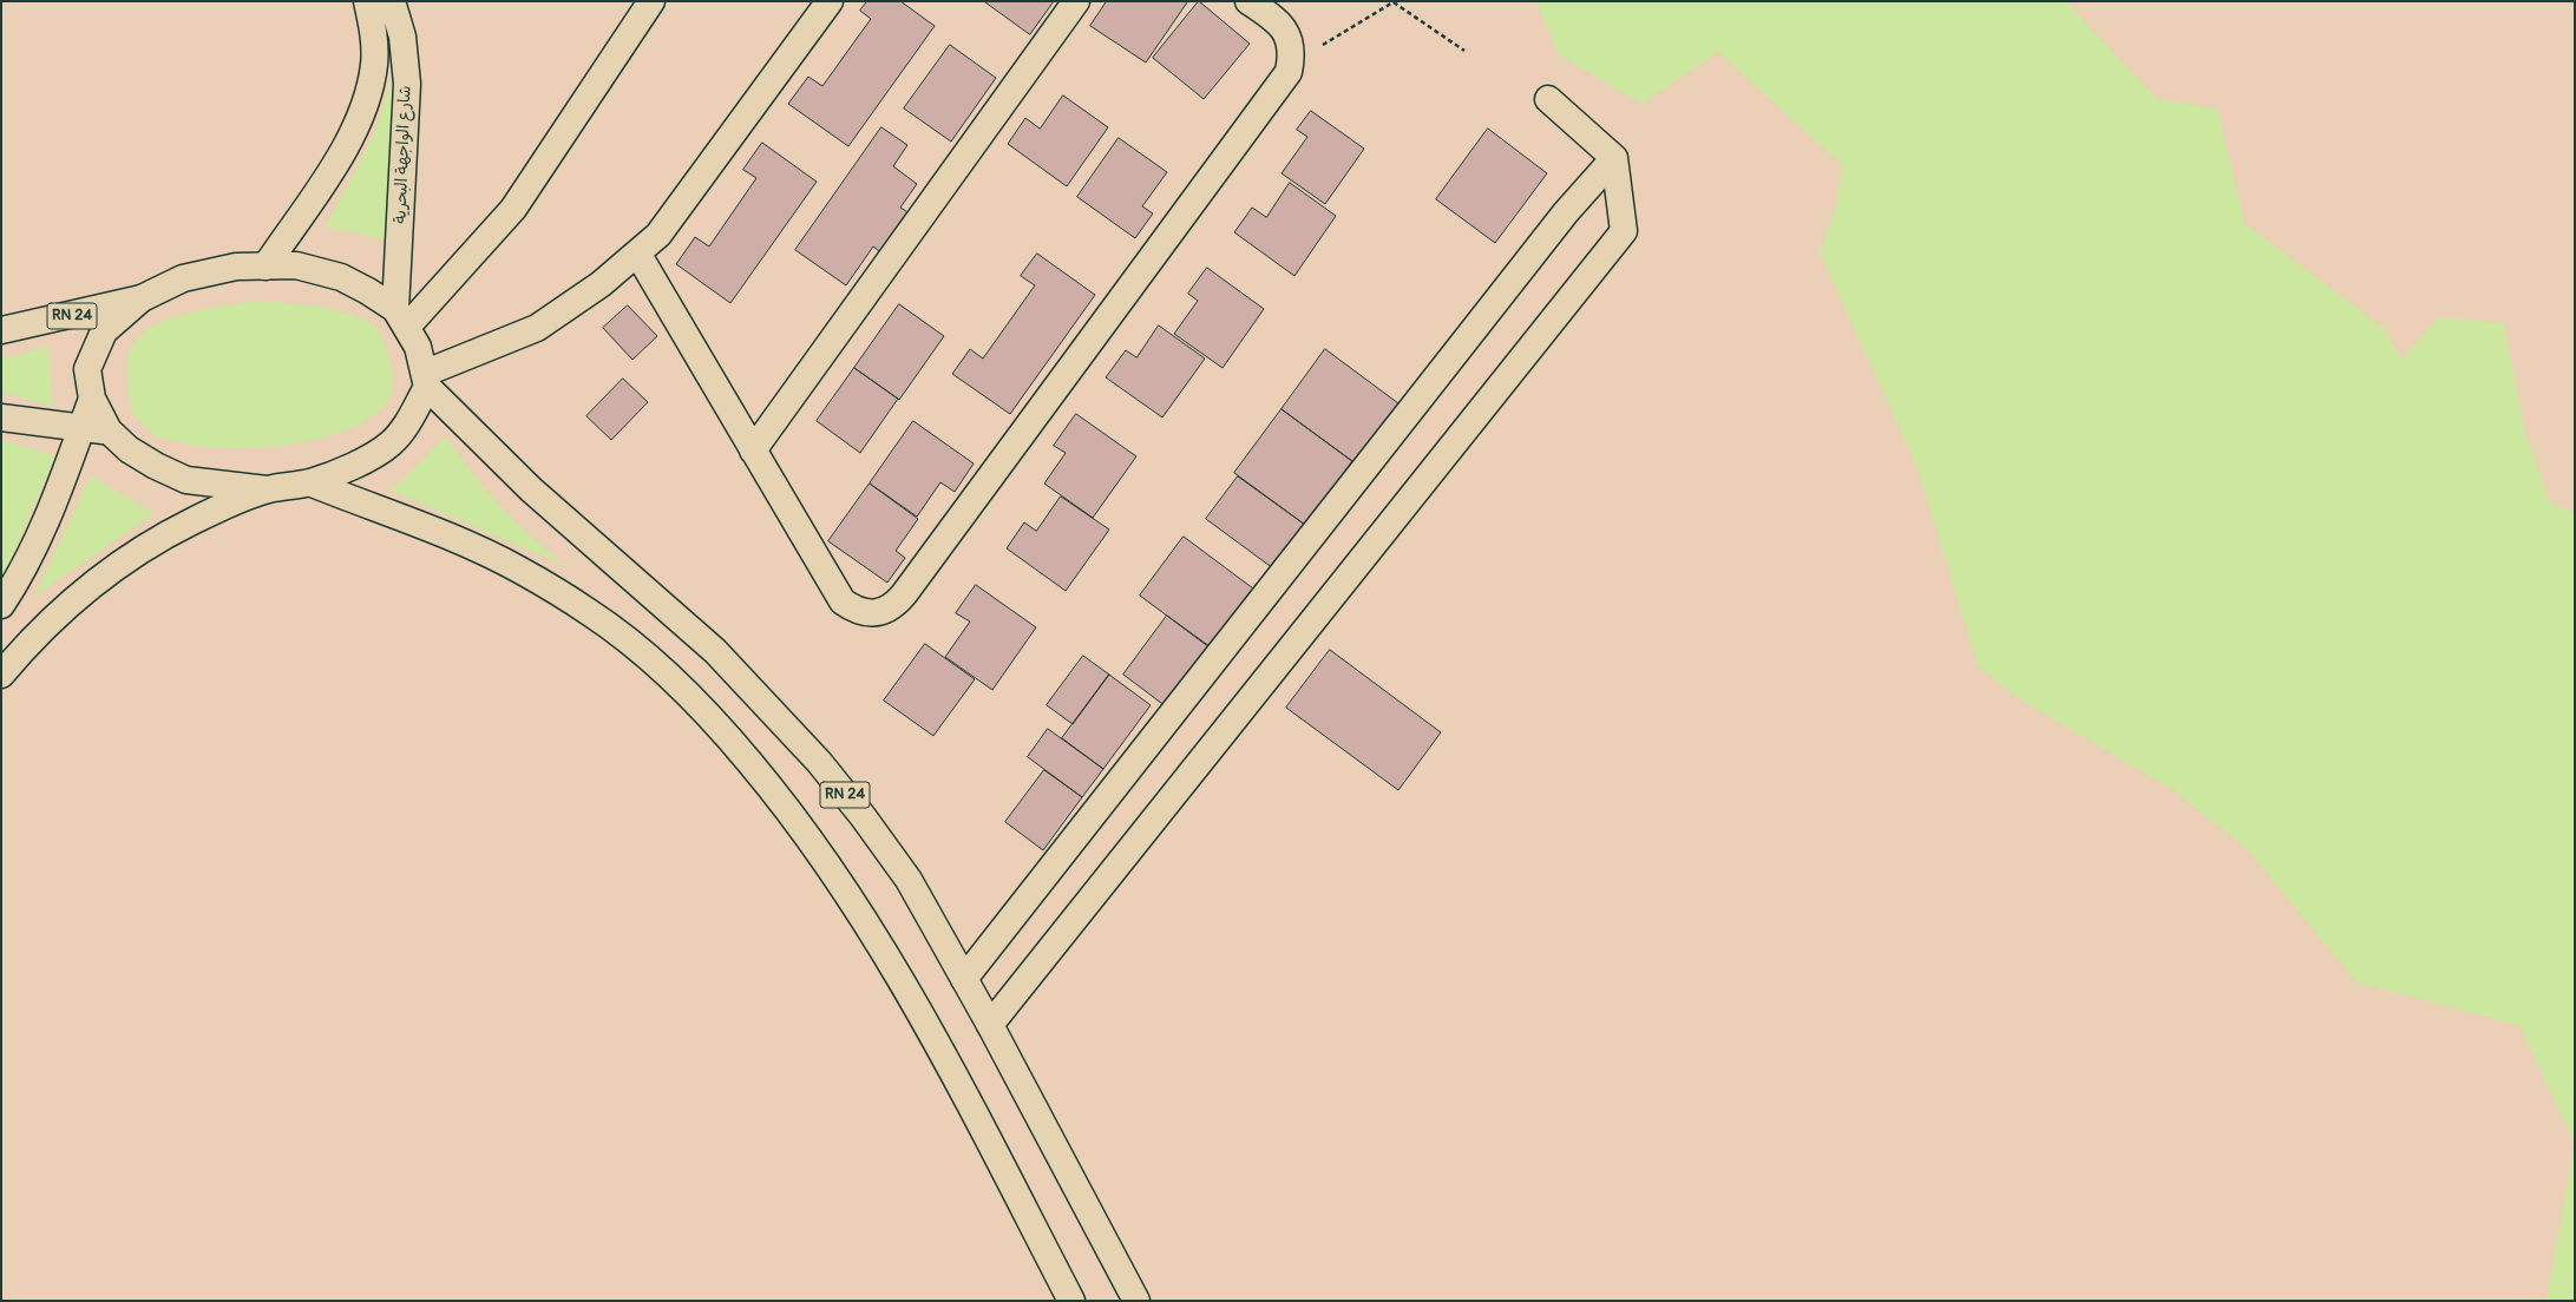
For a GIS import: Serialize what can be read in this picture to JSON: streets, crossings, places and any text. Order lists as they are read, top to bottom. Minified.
{"streets":{"main road":["شارع الواجهة البحرية","RN 24"]}}
